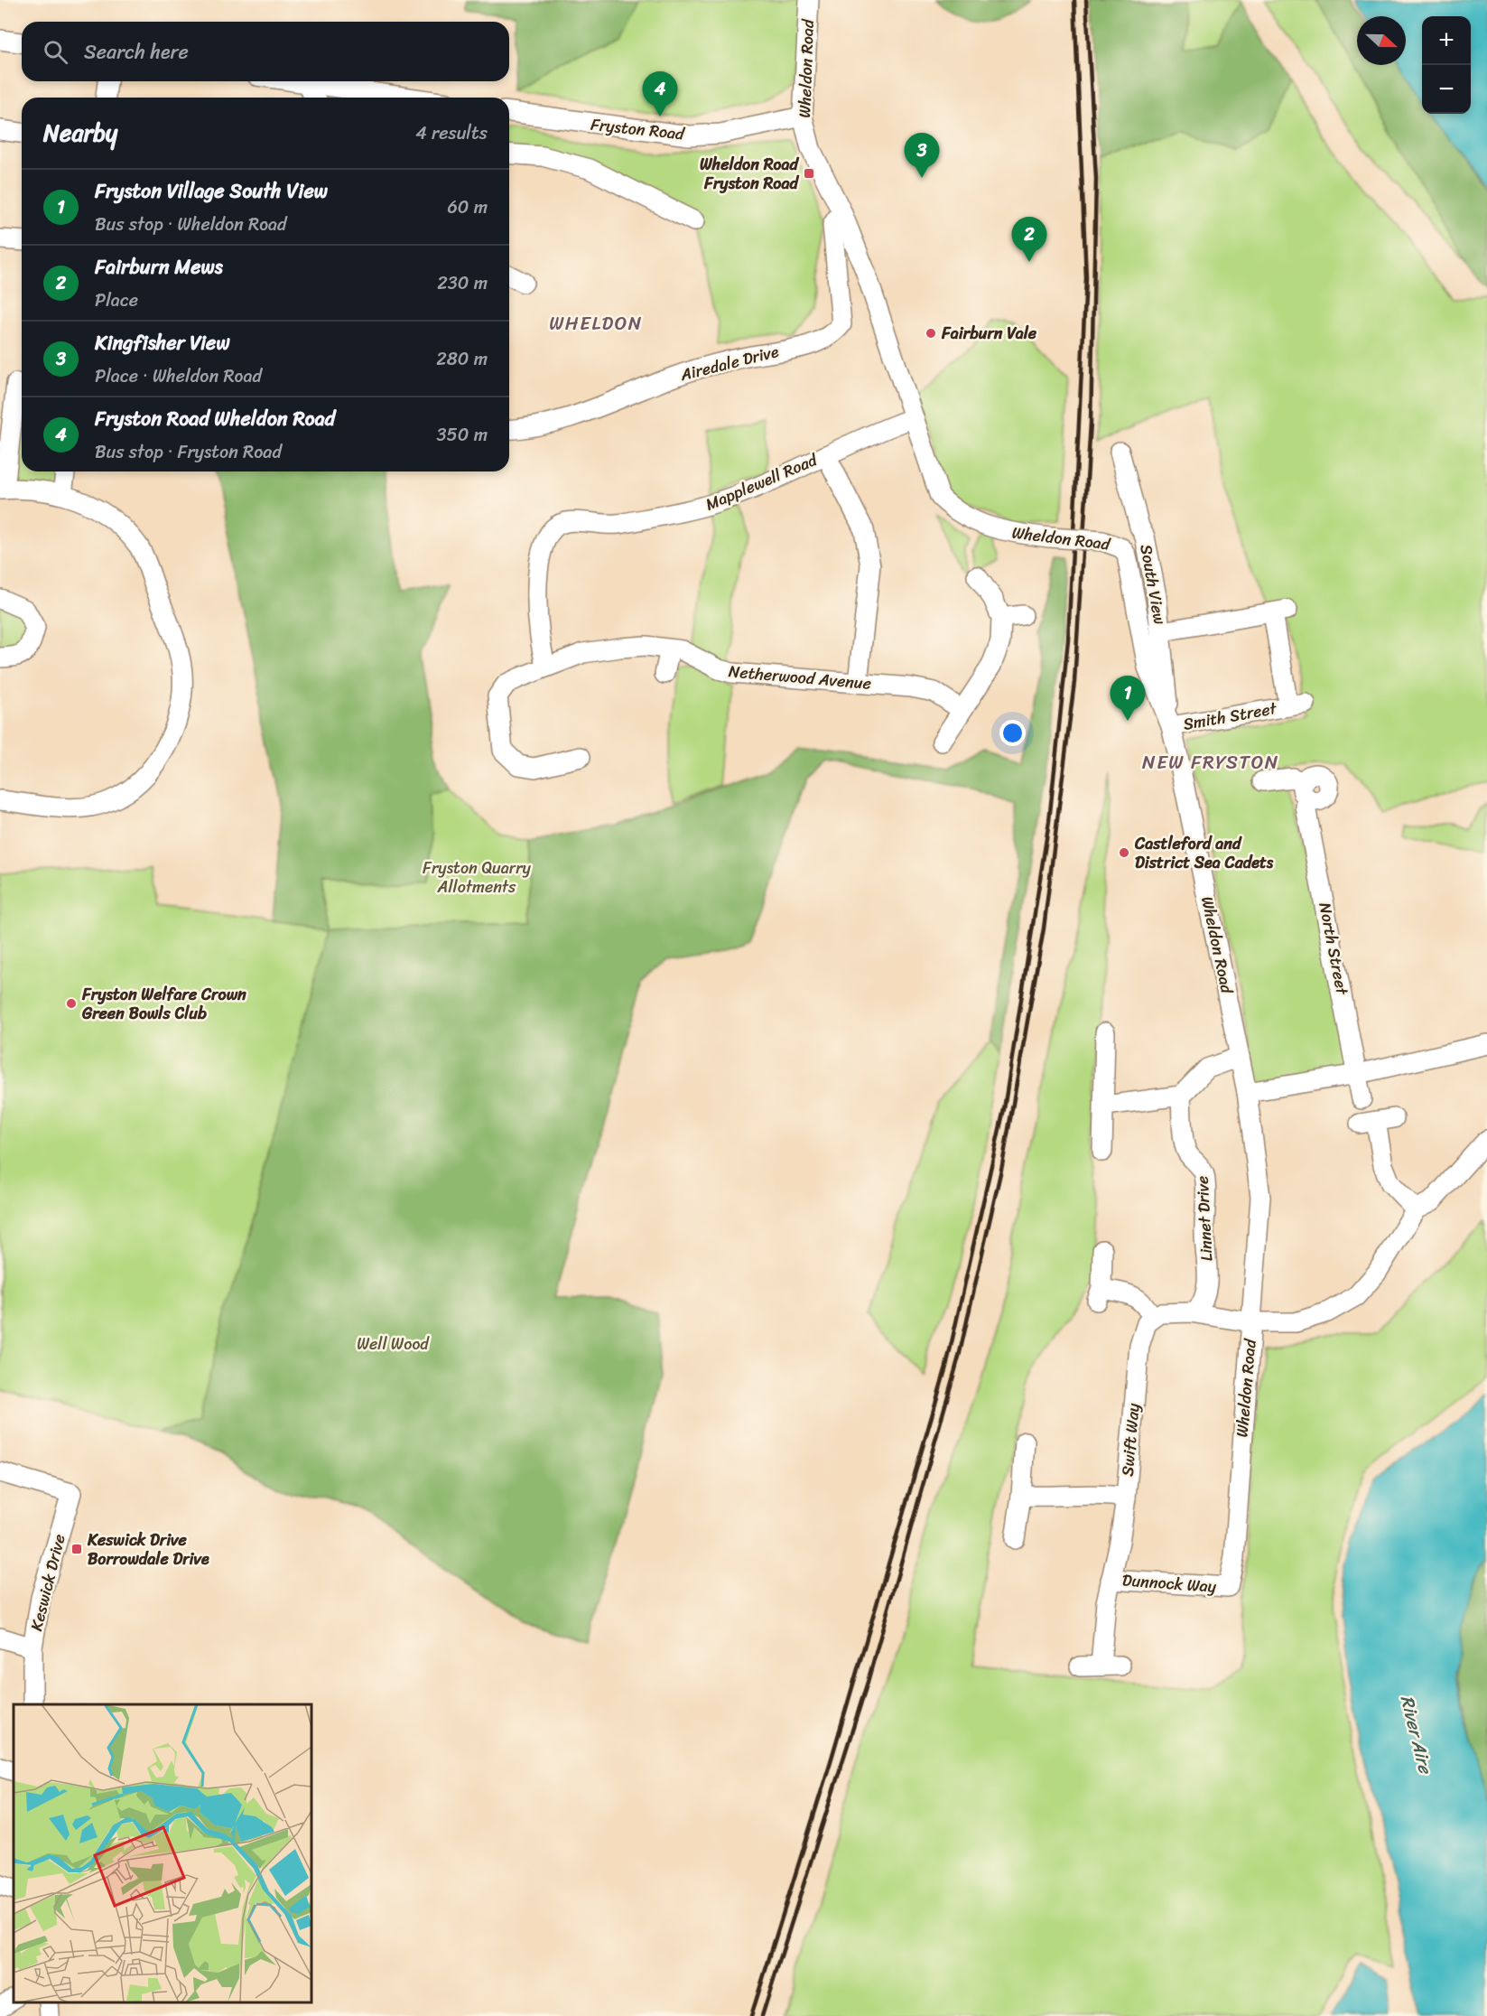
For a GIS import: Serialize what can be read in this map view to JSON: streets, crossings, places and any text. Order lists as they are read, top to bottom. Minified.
{"streets":{"street":["Wheldon Road","Fryston Road","Airedale Drive","Mapplewell Road","South View","Netherwood Avenue","Smith Street","North Street","Linnet Drive","Swift Way","Keswick Drive","Dunnock Way"]},"crossings":[["Wheldon Road","Fryston Road"],["Wheldon Road","Airedale Drive"],["Wheldon Road","Mapplewell Road"],["Wheldon Road","South View"],["Wheldon Road","Smith Street"],["Wheldon Road","Dunnock Way"],["Mapplewell Road","Netherwood Avenue"],["South View","Smith Street"],["Swift Way","Dunnock Way"]],"districts":["WHELDON","NEW FRYSTON"],"water":["River Aire"],"parks":["Fryston Quarry Allotments","Well Wood"],"places":{"transit":["Wheldon Road Fryston Road","Keswick Drive Borrowdale Drive"],"other":["Fairburn Vale","Castleford and District Sea Cadets","Fryston Welfare Crown Green Bowls Club"]},"north":"right","page":{"map_buttons":["+","−"],"search":"Search here","pins":["4","3","2","1"],"heading":["Nearby","4 results"],"list":[{"mark":"1","name":"Fryston Village South View","note":"Bus stop · Wheldon Road","value":"60 m"},{"mark":"2","name":"Fairburn Mews","note":"Place","value":"230 m"},{"mark":"3","name":"Kingfisher View","note":"Place · Wheldon Road","value":"280 m"},{"mark":"4","name":"Fryston Road Wheldon Road","note":"Bus stop · Fryston Road","value":"350 m"}]}}
